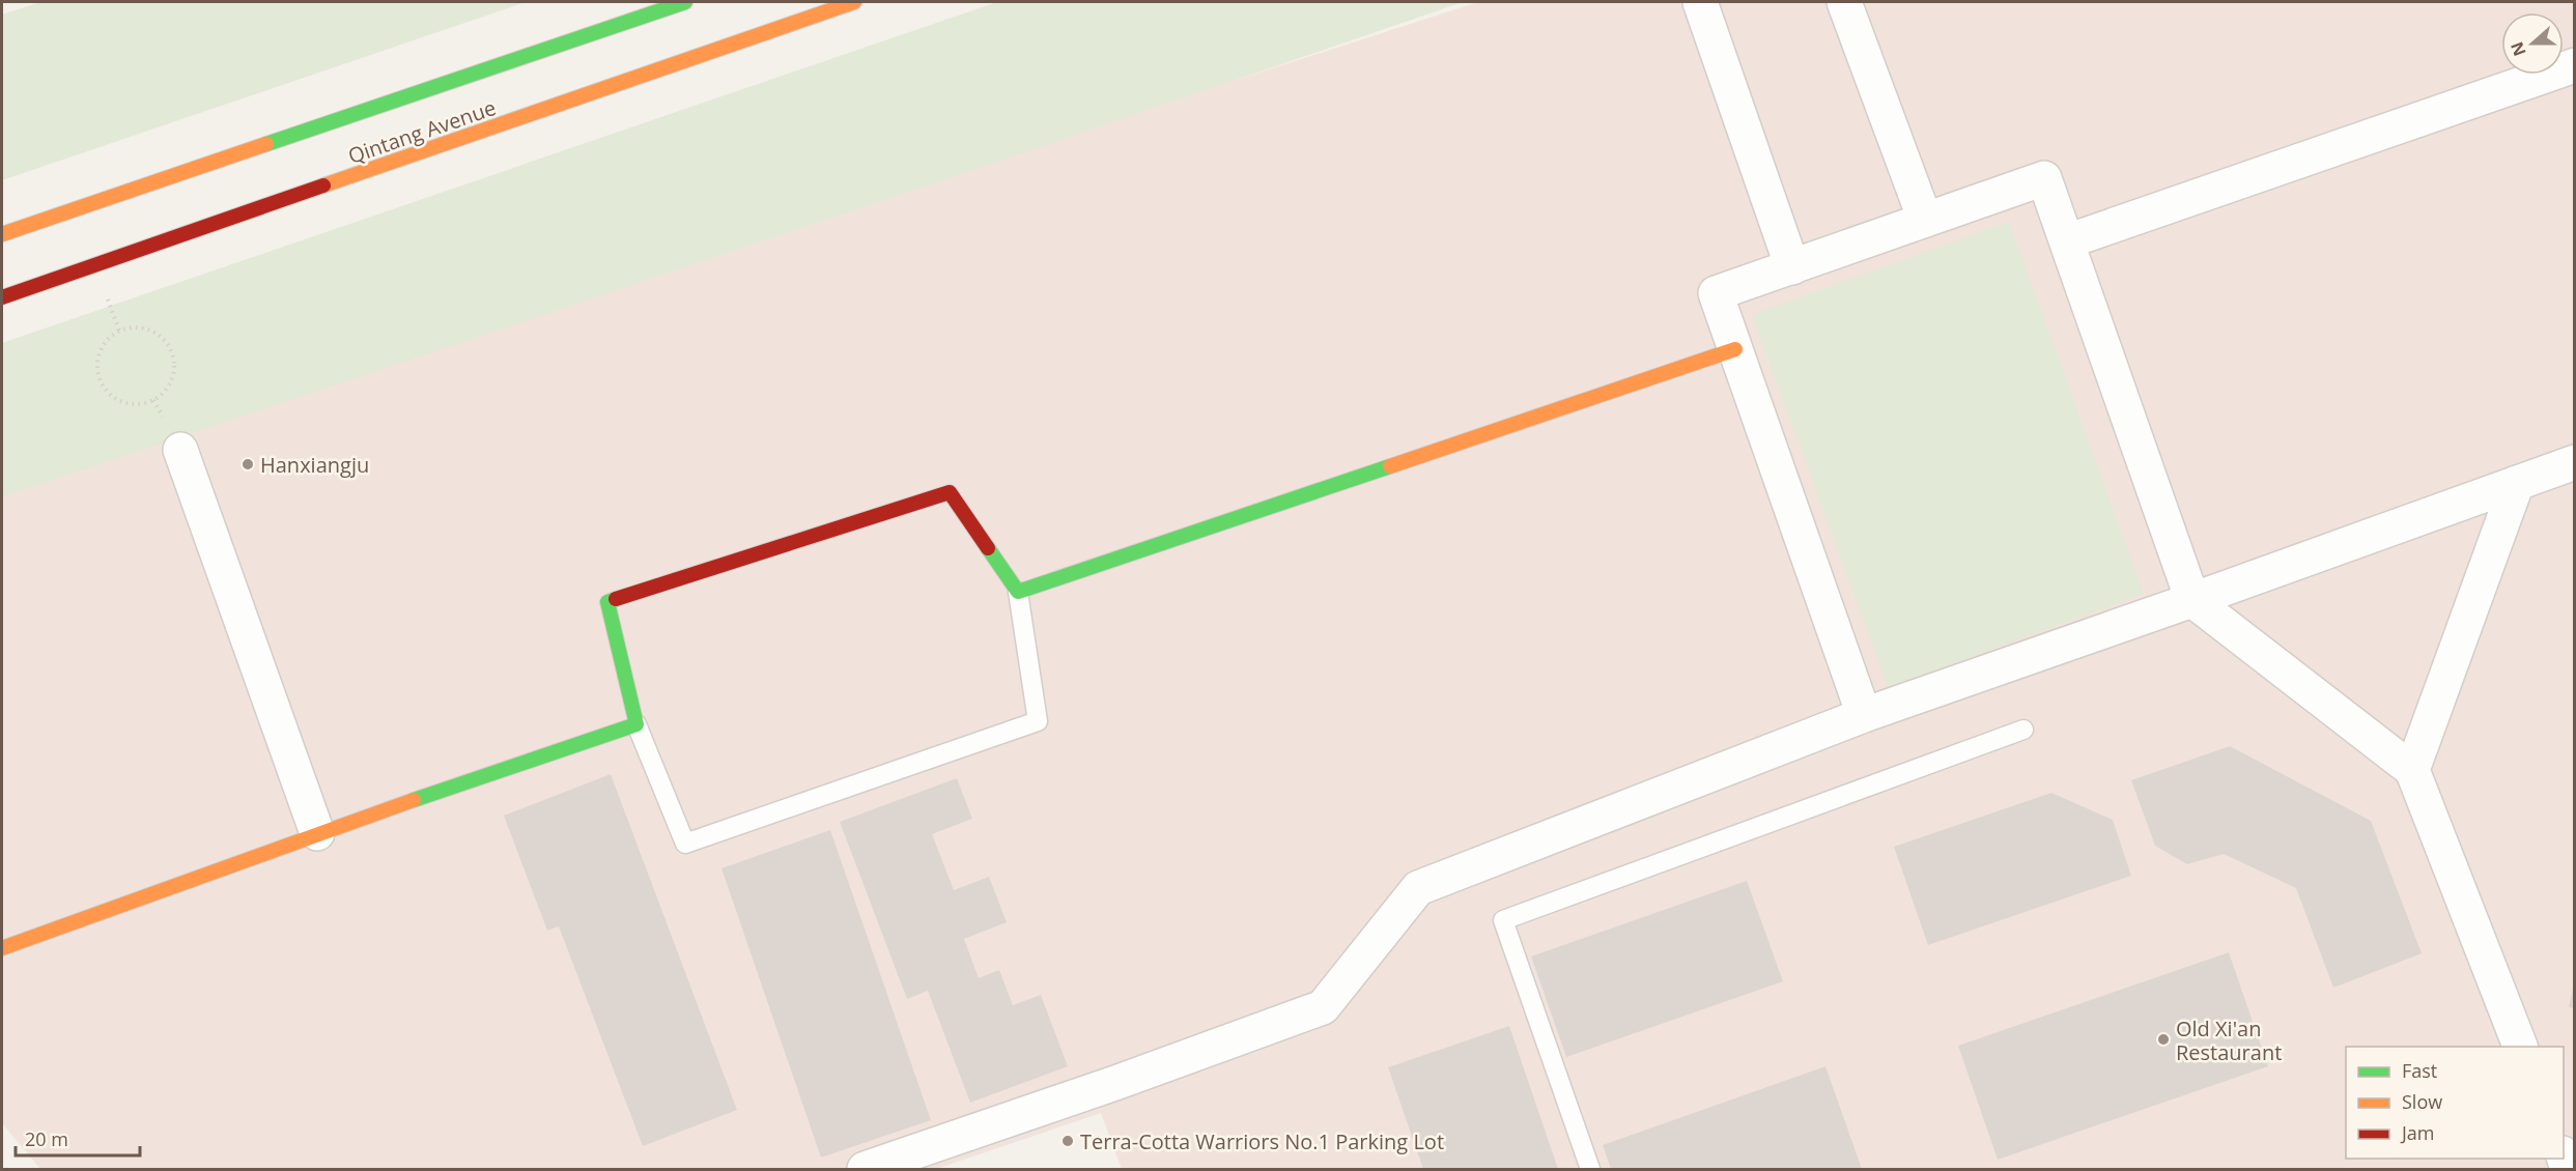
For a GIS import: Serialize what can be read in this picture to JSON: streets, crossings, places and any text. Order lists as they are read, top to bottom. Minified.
{"streets":{"street":["Qintang Avenue"]},"places":["Hanxiangju","Old Xi'an Restaurant","Terra-Cotta Warriors No.1 Parking Lot"],"legend":["Fast","Slow","Jam"],"scale_bar":"20 m","north":"left"}
